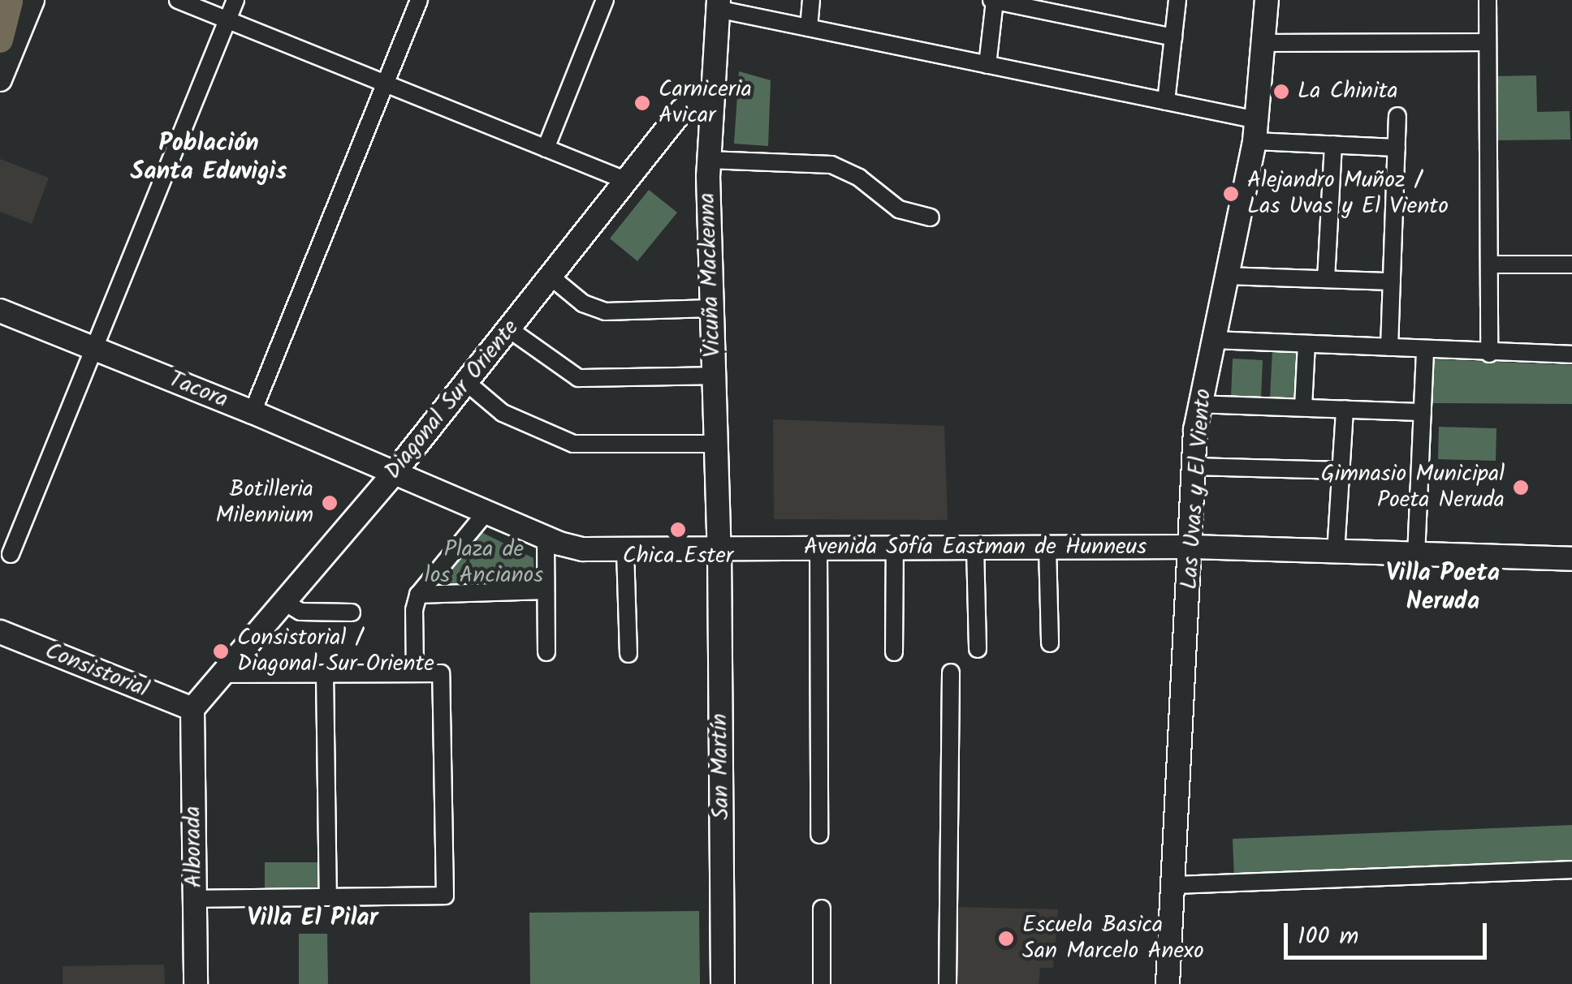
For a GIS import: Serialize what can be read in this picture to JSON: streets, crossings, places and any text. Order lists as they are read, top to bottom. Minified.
{"streets":{"street":["Vicuña Mackenna","Tacora","Diagonal Sur Oriente","Las Uvas y El Viento","Avenida Sofía Eastman de Hunneus","Consistorial","San Martín","Alborada"]},"crossings":[["Vicuña Mackenna","Diagonal Sur Oriente"],["Vicuña Mackenna","Avenida Sofía Eastman de Hunneus"],["Vicuña Mackenna","San Martín"],["Tacora","Diagonal Sur Oriente"],["Tacora","Avenida Sofía Eastman de Hunneus"],["Diagonal Sur Oriente","Avenida Sofía Eastman de Hunneus"],["Diagonal Sur Oriente","Consistorial"],["Diagonal Sur Oriente","Alborada"],["Las Uvas y El Viento","Avenida Sofía Eastman de Hunneus"],["Avenida Sofía Eastman de Hunneus","San Martín"],["Consistorial","Alborada"]],"districts":["Población Santa Eduvigis","Villa Poeta Neruda","Villa El Pilar"],"parks":["Plaza de los Ancianos"],"places":["La Chinita","Carniceria Avicar","Alejandro Muñoz / Las Uvas y El Viento","Gimnasio Municipal Poeta Neruda","Botilleria Milennium","Chica Ester","Consistorial / Diagonal Sur Oriente","Escuela Basica San Marcelo Anexo"],"scale_bar":"100 m"}
